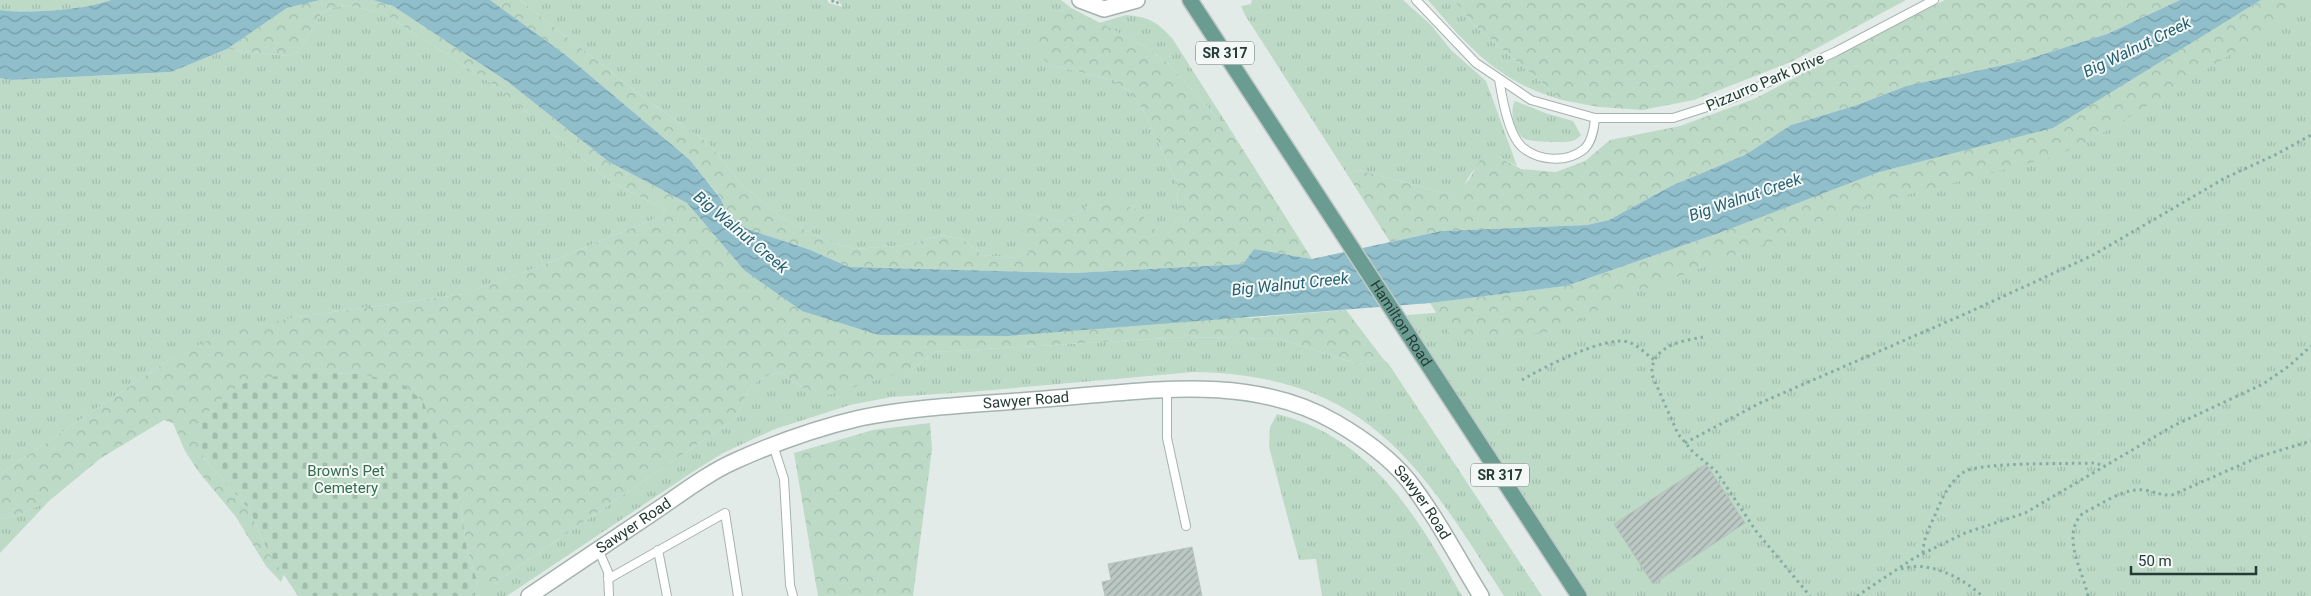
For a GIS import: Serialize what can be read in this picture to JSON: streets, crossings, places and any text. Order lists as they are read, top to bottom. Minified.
{"streets":{"main road":["SR 317","Hamilton Road"],"street":["Sawyer Road"],"lane":["Pizzurro Park Drive"]},"water":["Big Walnut Creek"],"parks":["Brown's Pet Cemetery"],"scale_bar":"50 m"}
